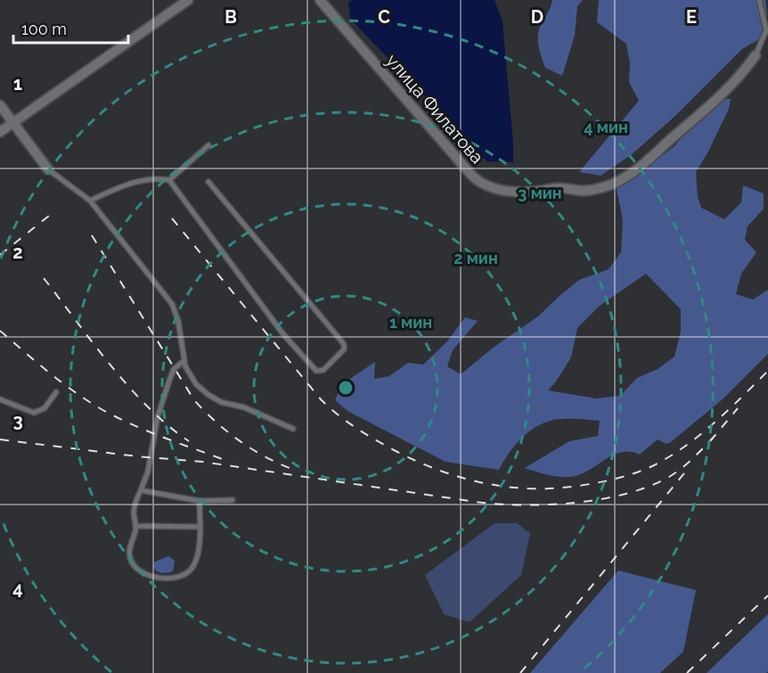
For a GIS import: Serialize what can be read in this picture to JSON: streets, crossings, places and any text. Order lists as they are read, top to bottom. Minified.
{"streets":{"street":["улица Филатова"]},"scale_bar":"100 m","grid":{"columns":["B","C","D","E"],"rows":["1","2","3","4"]},"rings":["4 мин","3 мин","2 мин","1 мин"]}
